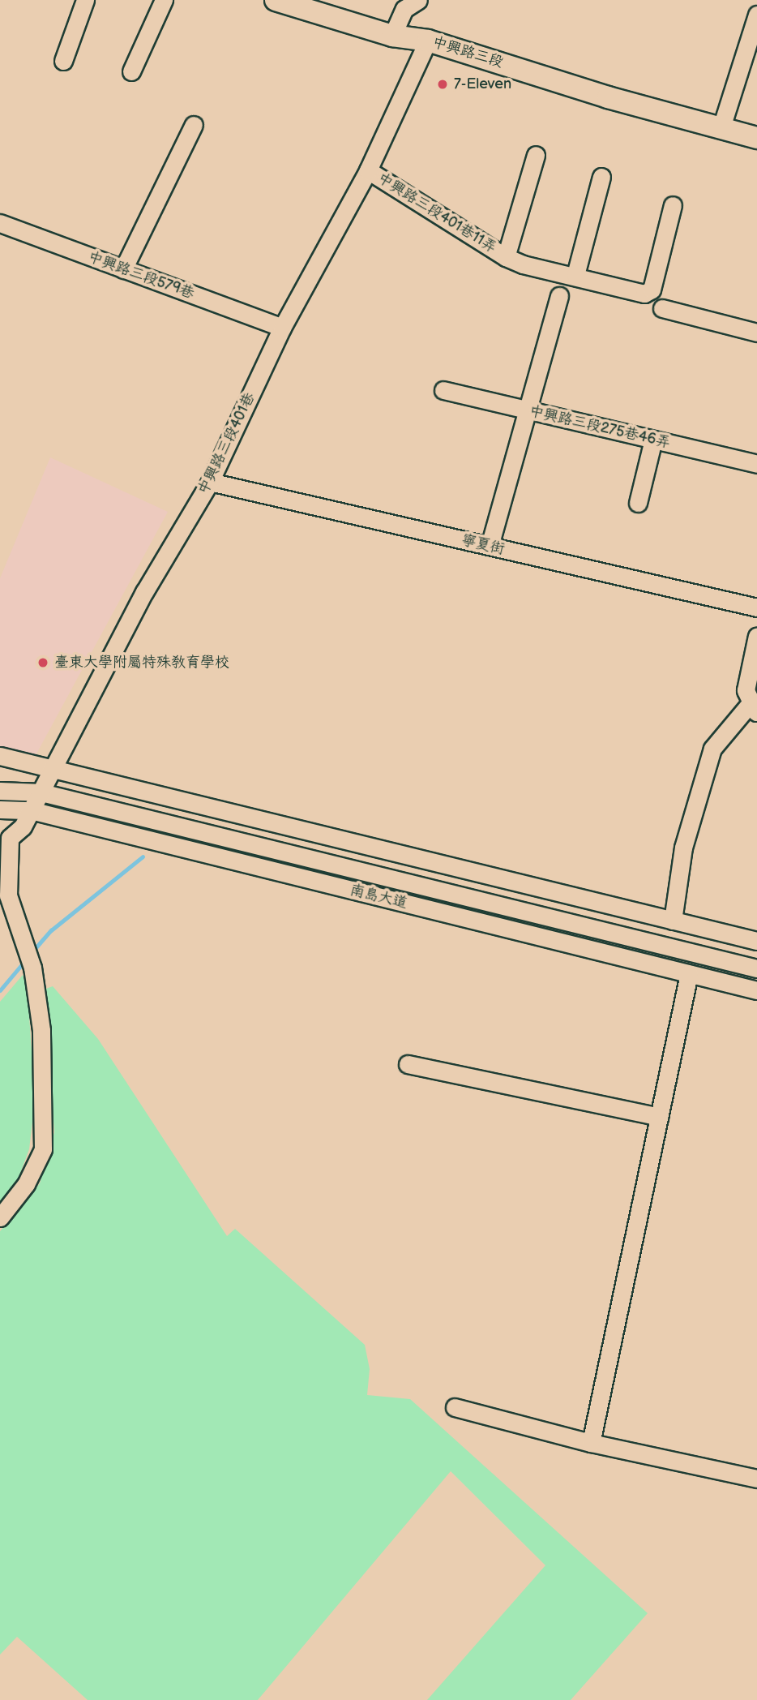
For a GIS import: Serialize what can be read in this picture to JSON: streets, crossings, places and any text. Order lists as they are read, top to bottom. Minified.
{"streets":{"main road":["中興路三段"],"street":["中興路三段401巷11弄","中興路三段579巷","中興路三段275巷46弄","中興路三段401巷","寧夏街","南島大道"]},"crossings":[["中興路三段","中興路三段401巷"],["中興路三段401巷11弄","中興路三段401巷"],["中興路三段579巷","中興路三段401巷"],["中興路三段401巷","寧夏街"],["中興路三段401巷","南島大道"]],"places":["7-Eleven","臺東大學附屬特殊教育學校"]}
